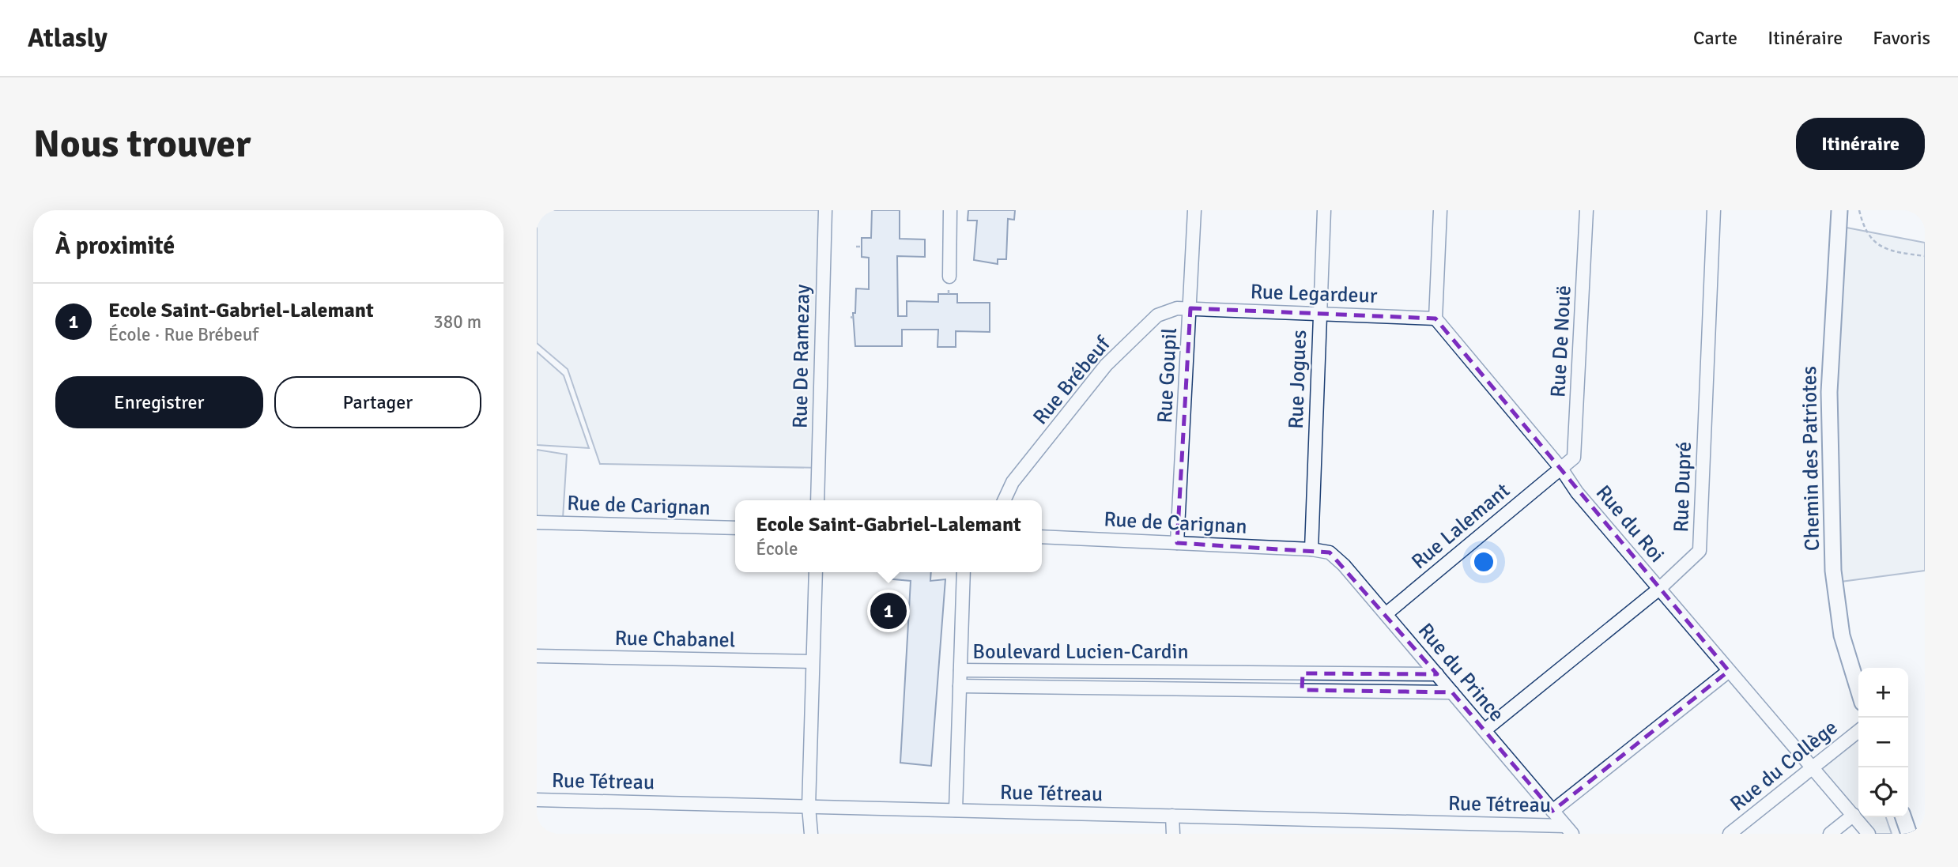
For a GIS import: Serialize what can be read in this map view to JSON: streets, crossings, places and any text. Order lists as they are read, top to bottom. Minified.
{"streets":{"main road":["Chemin des Patriotes"],"street":["Rue Legardeur","Rue De Nouë","Rue De Ramezay","Rue Goupil","Rue Jogues","Rue Brébeuf","Rue Dupré","Rue de Carignan","Rue du Roi","Rue Lalemant","Rue Chabanel","Boulevard Lucien-Cardin","Rue du Prince","Rue du Collège","Rue Tétreau"]},"crossings":[["Rue Legardeur","Rue Goupil"],["Rue Legardeur","Rue Jogues"],["Rue Legardeur","Rue Brébeuf"],["Rue Legardeur","Rue du Roi"],["Rue De Nouë","Rue du Roi"],["Rue De Nouë","Rue Lalemant"],["Rue Goupil","Rue Brébeuf"],["Rue Goupil","Rue de Carignan"],["Rue Jogues","Rue de Carignan"],["Rue Jogues","Rue du Prince"],["Rue Dupré","Rue du Roi"],["Rue Dupré","Rue du Prince"],["Rue de Carignan","Rue du Prince"],["Rue du Roi","Rue Lalemant"],["Rue du Roi","Rue du Collège"],["Rue du Roi","Rue Tétreau"],["Rue Lalemant","Rue du Prince"],["Boulevard Lucien-Cardin","Rue du Prince"],["Rue du Prince","Rue Tétreau"]],"page":{"header":"Atlasly","nav":["Carte","Itinéraire","Favoris"],"buttons":["Itinéraire",["Enregistrer","Partager"]],"title":"Nous trouver","heading":"À proximité","list":[{"mark":"1","name":"Ecole Saint-Gabriel-Lalemant","note":"École · Rue Brébeuf","value":"380 m"}],"popup":["Ecole Saint-Gabriel-Lalemant","École"],"pins":"1","map_buttons":["+","−"]}}
